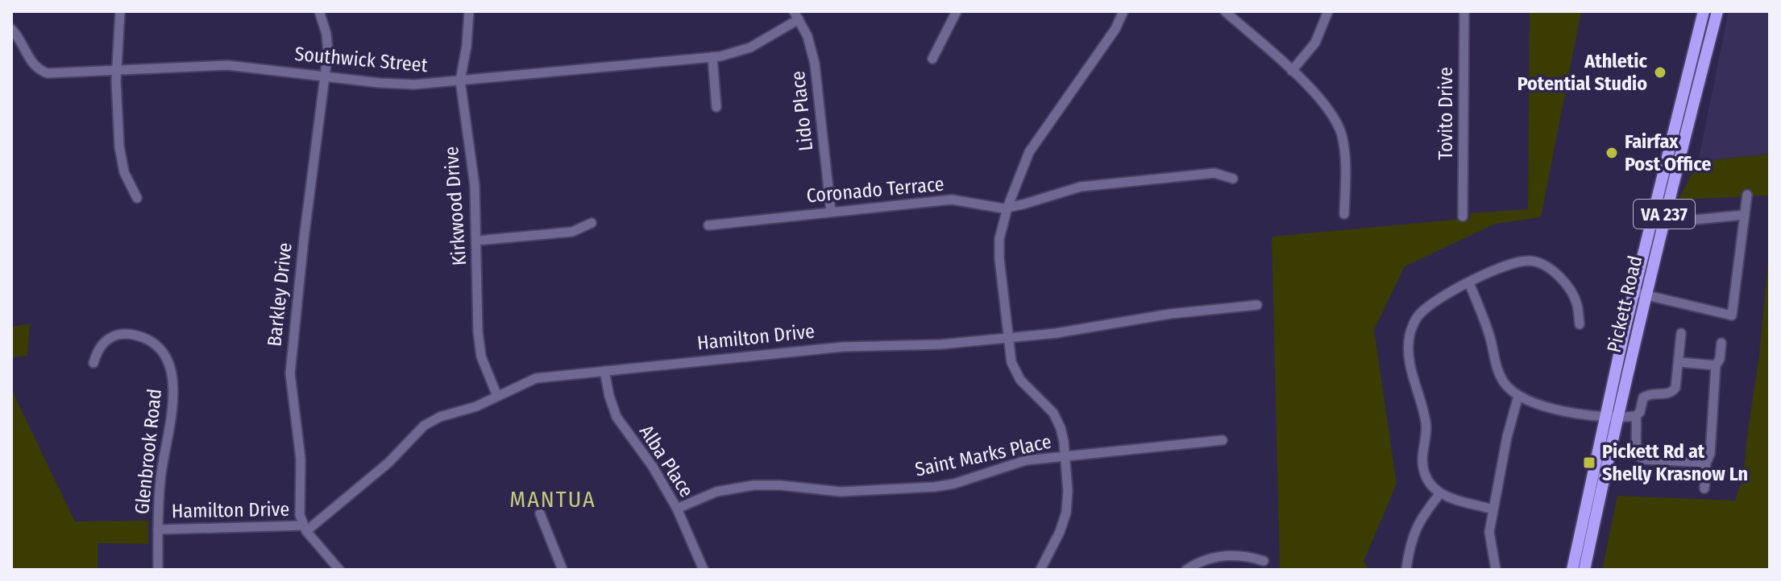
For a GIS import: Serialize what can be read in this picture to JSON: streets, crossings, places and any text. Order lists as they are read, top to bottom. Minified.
{"streets":{"main road":["VA 237","Pickett Road"],"street":["Southwick Street","Lido Place","Tovito Drive","Coronado Terrace","Kirkwood Drive","Barkley Drive","Hamilton Drive","Glenbrook Road","Saint Marks Place","Alba Place"]},"crossings":[["Southwick Street","Lido Place"],["Southwick Street","Kirkwood Drive"],["Southwick Street","Barkley Drive"],["Lido Place","Coronado Terrace"],["Kirkwood Drive","Hamilton Drive"],["Barkley Drive","Hamilton Drive"],["Hamilton Drive","Glenbrook Road"],["Hamilton Drive","Alba Place"],["Saint Marks Place","Alba Place"]],"districts":["MANTUA"],"places":{"other":["Athletic Potential Studio","Fairfax Post Office"],"transit":["Pickett Rd at Shelly Krasnow Ln"]}}
